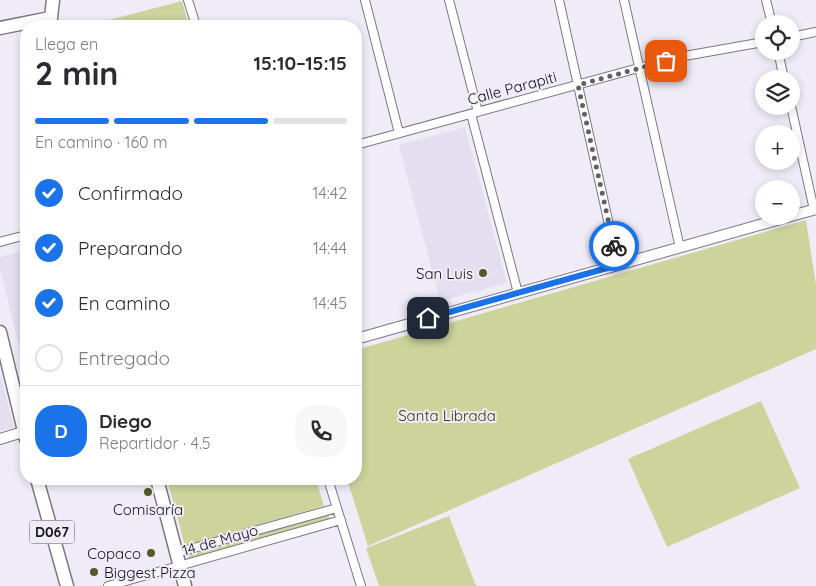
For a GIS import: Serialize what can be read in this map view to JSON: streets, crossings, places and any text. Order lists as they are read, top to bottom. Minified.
{"streets":{"main road":["D067"],"street":["Calle Parapiti","14 de Mayo"]},"parks":["Santa Librada"],"places":["San Luis","Comisaría","Copaco","Biggest Pizza"],"page":{"map_buttons":["+","−"],"heading":["2 min","Llega en","15:10–15:15"],"panel":["Diego","Repartidor · 4.5"],"bar":"En camino · 160 m","list":[["Confirmado","14:42"],["Preparando","14:44"],["En camino","14:45"],"Entregado"],"round":"D"}}
